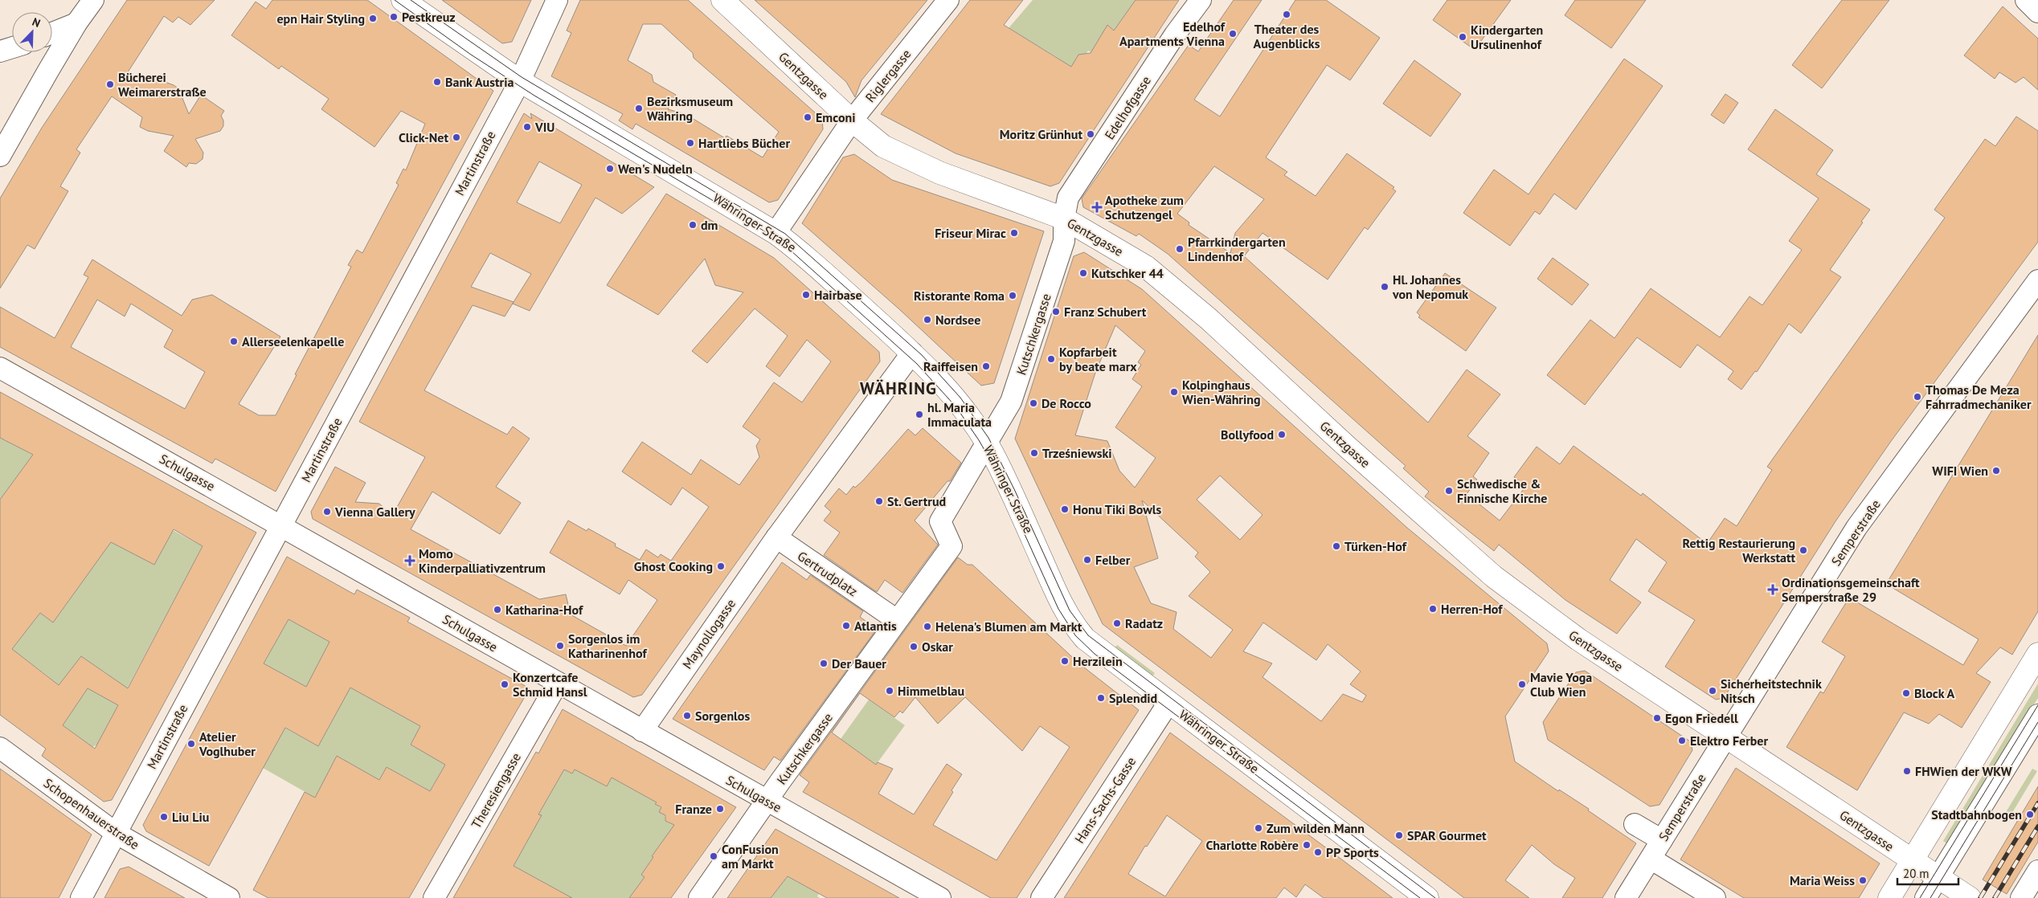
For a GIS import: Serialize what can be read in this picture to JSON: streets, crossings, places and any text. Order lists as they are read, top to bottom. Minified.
{"streets":{"main road":["Gentzgasse","Währinger Straße"],"street":["Riglergasse","Edelhofgasse","Martinstraße","Kutschkergasse","Schulgasse","Semperstraße","Gertrudplatz","Maynollogasse","Theresiengasse","Hans-Sachs-Gasse","Schopenhauerstraße"]},"crossings":[["Gentzgasse","Riglergasse"],["Gentzgasse","Edelhofgasse"],["Gentzgasse","Kutschkergasse"],["Gentzgasse","Semperstraße"],["Riglergasse","Währinger Straße"],["Edelhofgasse","Kutschkergasse"],["Martinstraße","Währinger Straße"],["Martinstraße","Schulgasse"],["Martinstraße","Schopenhauerstraße"],["Währinger Straße","Kutschkergasse"],["Währinger Straße","Hans-Sachs-Gasse"],["Kutschkergasse","Schulgasse"],["Kutschkergasse","Gertrudplatz"],["Schulgasse","Maynollogasse"],["Schulgasse","Theresiengasse"],["Gertrudplatz","Maynollogasse"]],"districts":["WÄHRING"],"places":{"other":["Theater des Augenblicks","Pestkreuz","epn Hair Styling","Edelhof Apartments Vienna","Kindergarten Ursulinenhof","Bank Austria","Bücherei Weimarerstraße","Bezirksmuseum Währing","Emconi","VIU","Moritz Grünhut","Click-Net","Hartliebs Bücher","Wen's Nudeln","dm","Friseur Mirac","Pfarrkindergarten Lindenhof","Kutschker 44","Hl. Johannes von Nepomuk","Hairbase","Ristorante Roma","Franz Schubert","Nordsee","Allerseelenkapelle","Kopfarbeit by beate marx","Raiffeisen","Kolpinghaus Wien-Währing","Thomas De Meza Fahrradmechaniker","De Rocco","hl. Maria Immaculata","Bollyfood","Trześniewski","WIFI Wien","Schwedische & Finnische Kirche","St. Gertrud","Honu Tiki Bowls","Vienna Gallery","Türken-Hof","Rettig Restaurierung Werkstatt","Felber","Ghost Cooking","Herren-Hof","Katharina-Hof","Radatz","Atlantis","Helena's Blumen am Markt","Sorgenlos im Katharinenhof","Oskar","Herzilein","Der Bauer","Konzertcafe Schmid Hansl","Mavie Yoga Club Wien","Himmelblau","Sicherheitstechnik Nitsch","Block A","Splendid","Sorgenlos","Egon Friedell","Elektro Ferber","Atelier Voglhuber","FHWien der WKW","Franze","Stadtbahnbogen","Liu Liu","Zum wilden Mann","SPAR Gourmet","Charlotte Robère","PP Sports","ConFusion am Markt","Maria Weiss"],"health":["Apotheke zum Schutzengel","Momo Kinderpalliativzentrum","Ordinationsgemeinschaft Semperstraße 29"]},"scale_bar":"20 m","north":"top right"}
